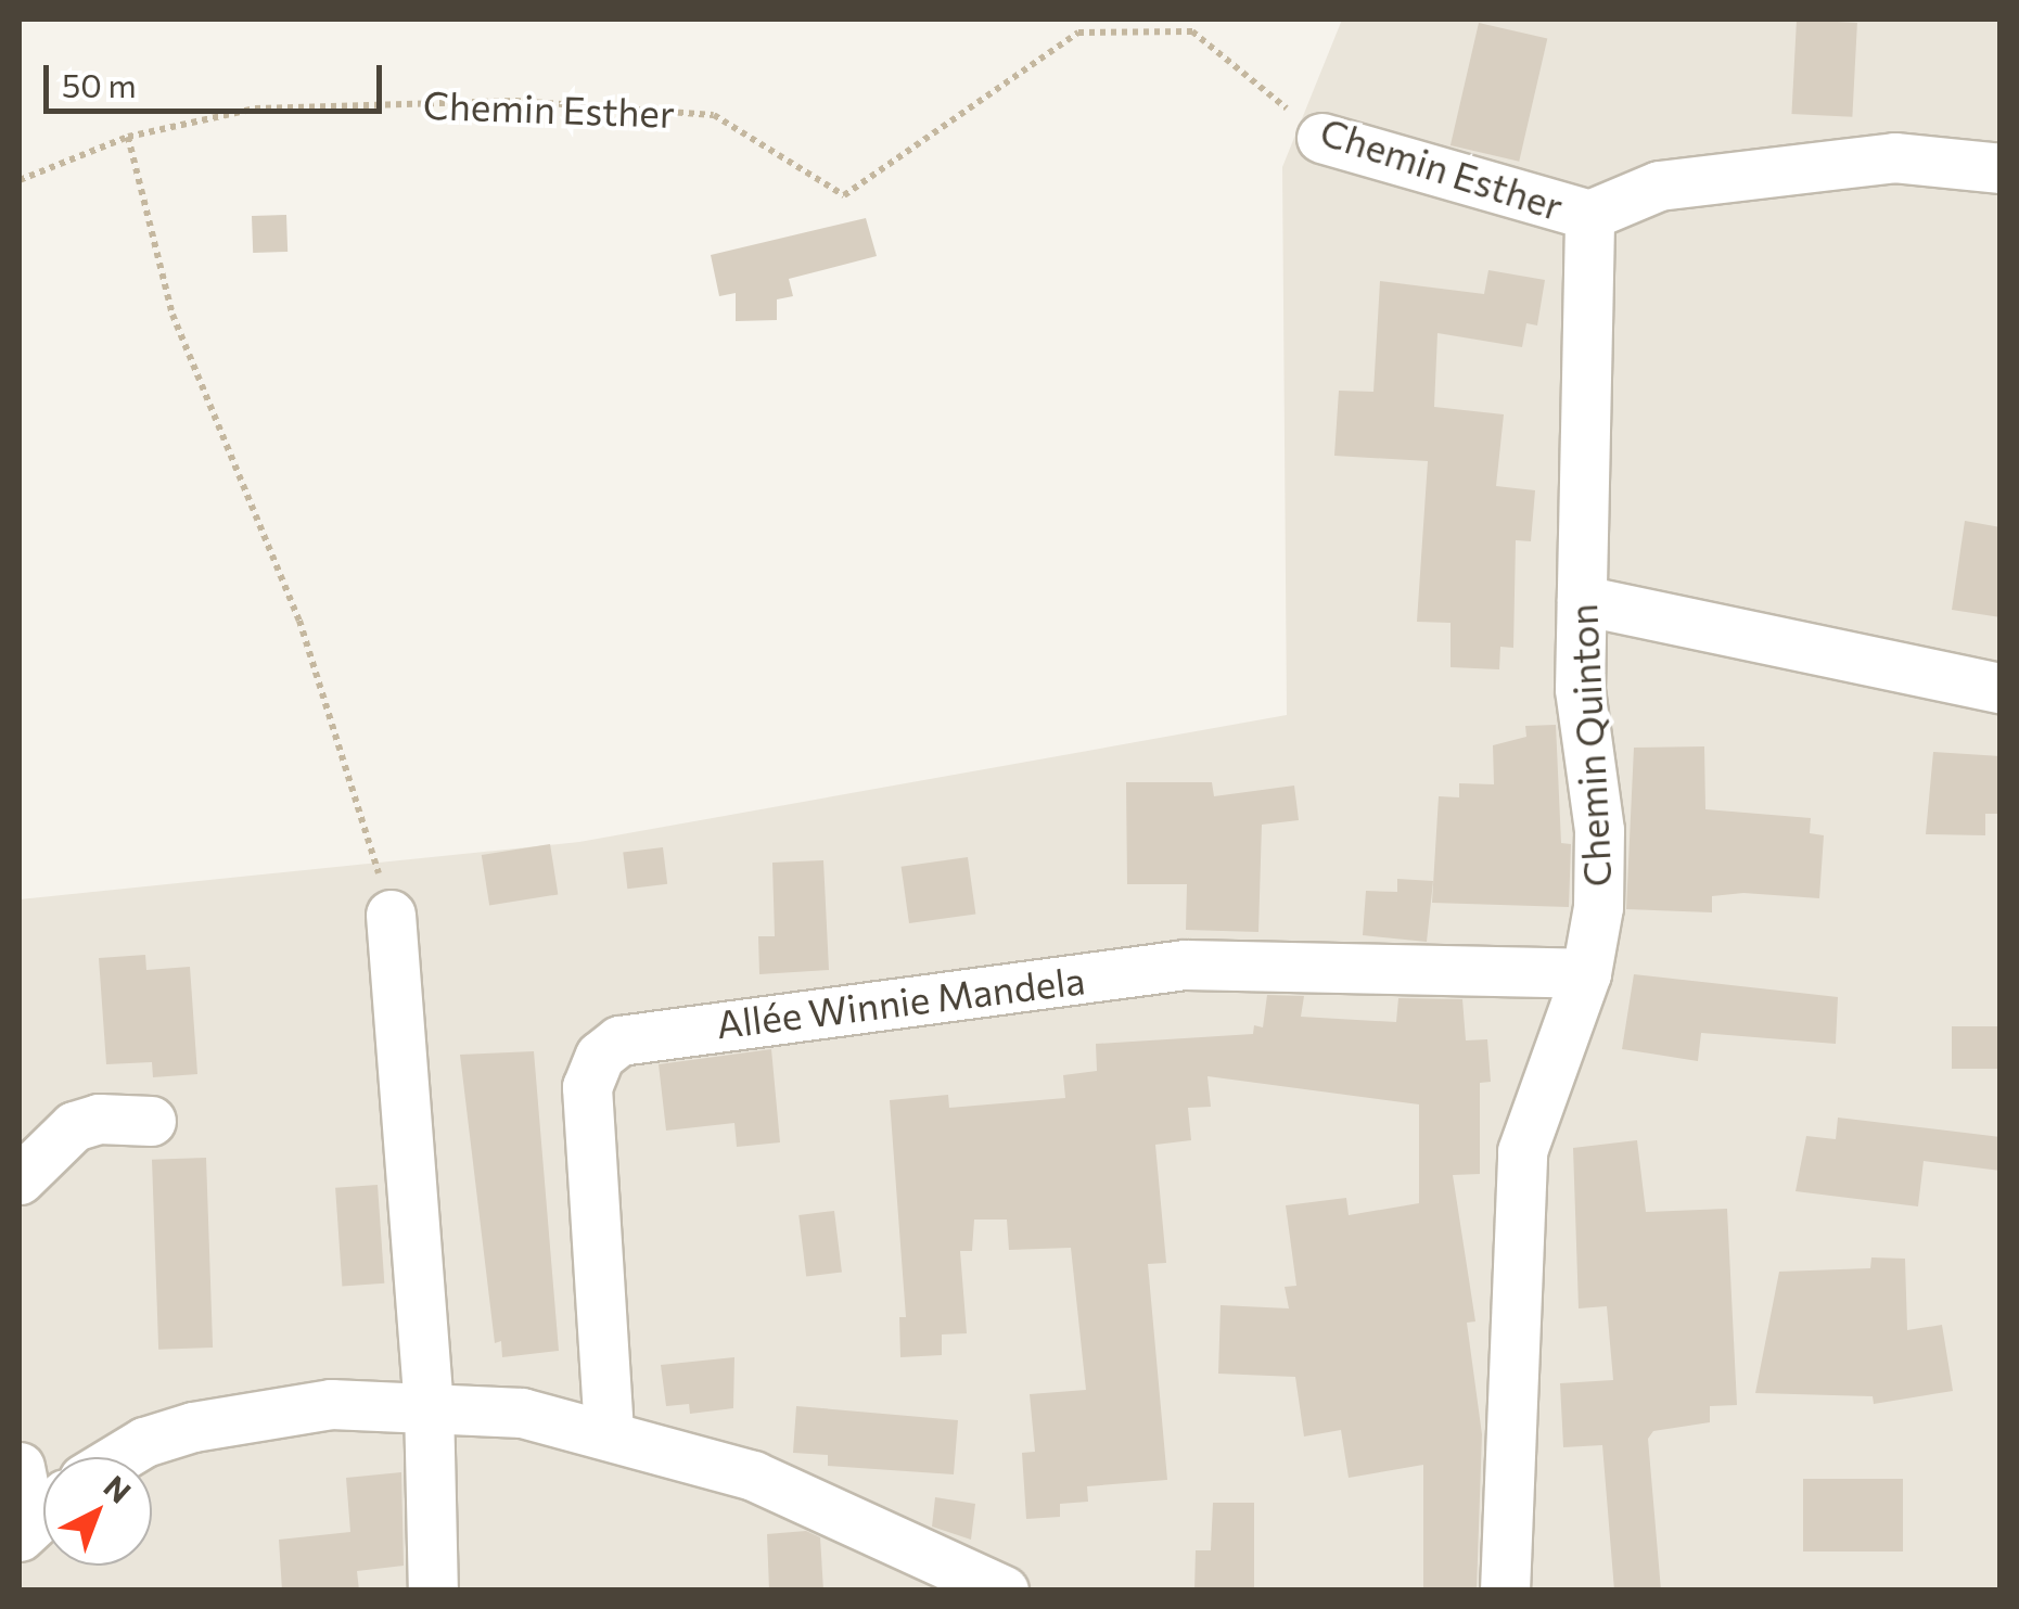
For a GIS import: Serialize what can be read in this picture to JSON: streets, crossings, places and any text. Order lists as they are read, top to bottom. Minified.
{"streets":{"street":["Chemin Esther","Chemin Quinton","Allée Winnie Mandela"]},"crossings":[["Chemin Esther","Chemin Quinton"],["Chemin Quinton","Allée Winnie Mandela"]],"scale_bar":"50 m","north":"top right"}
